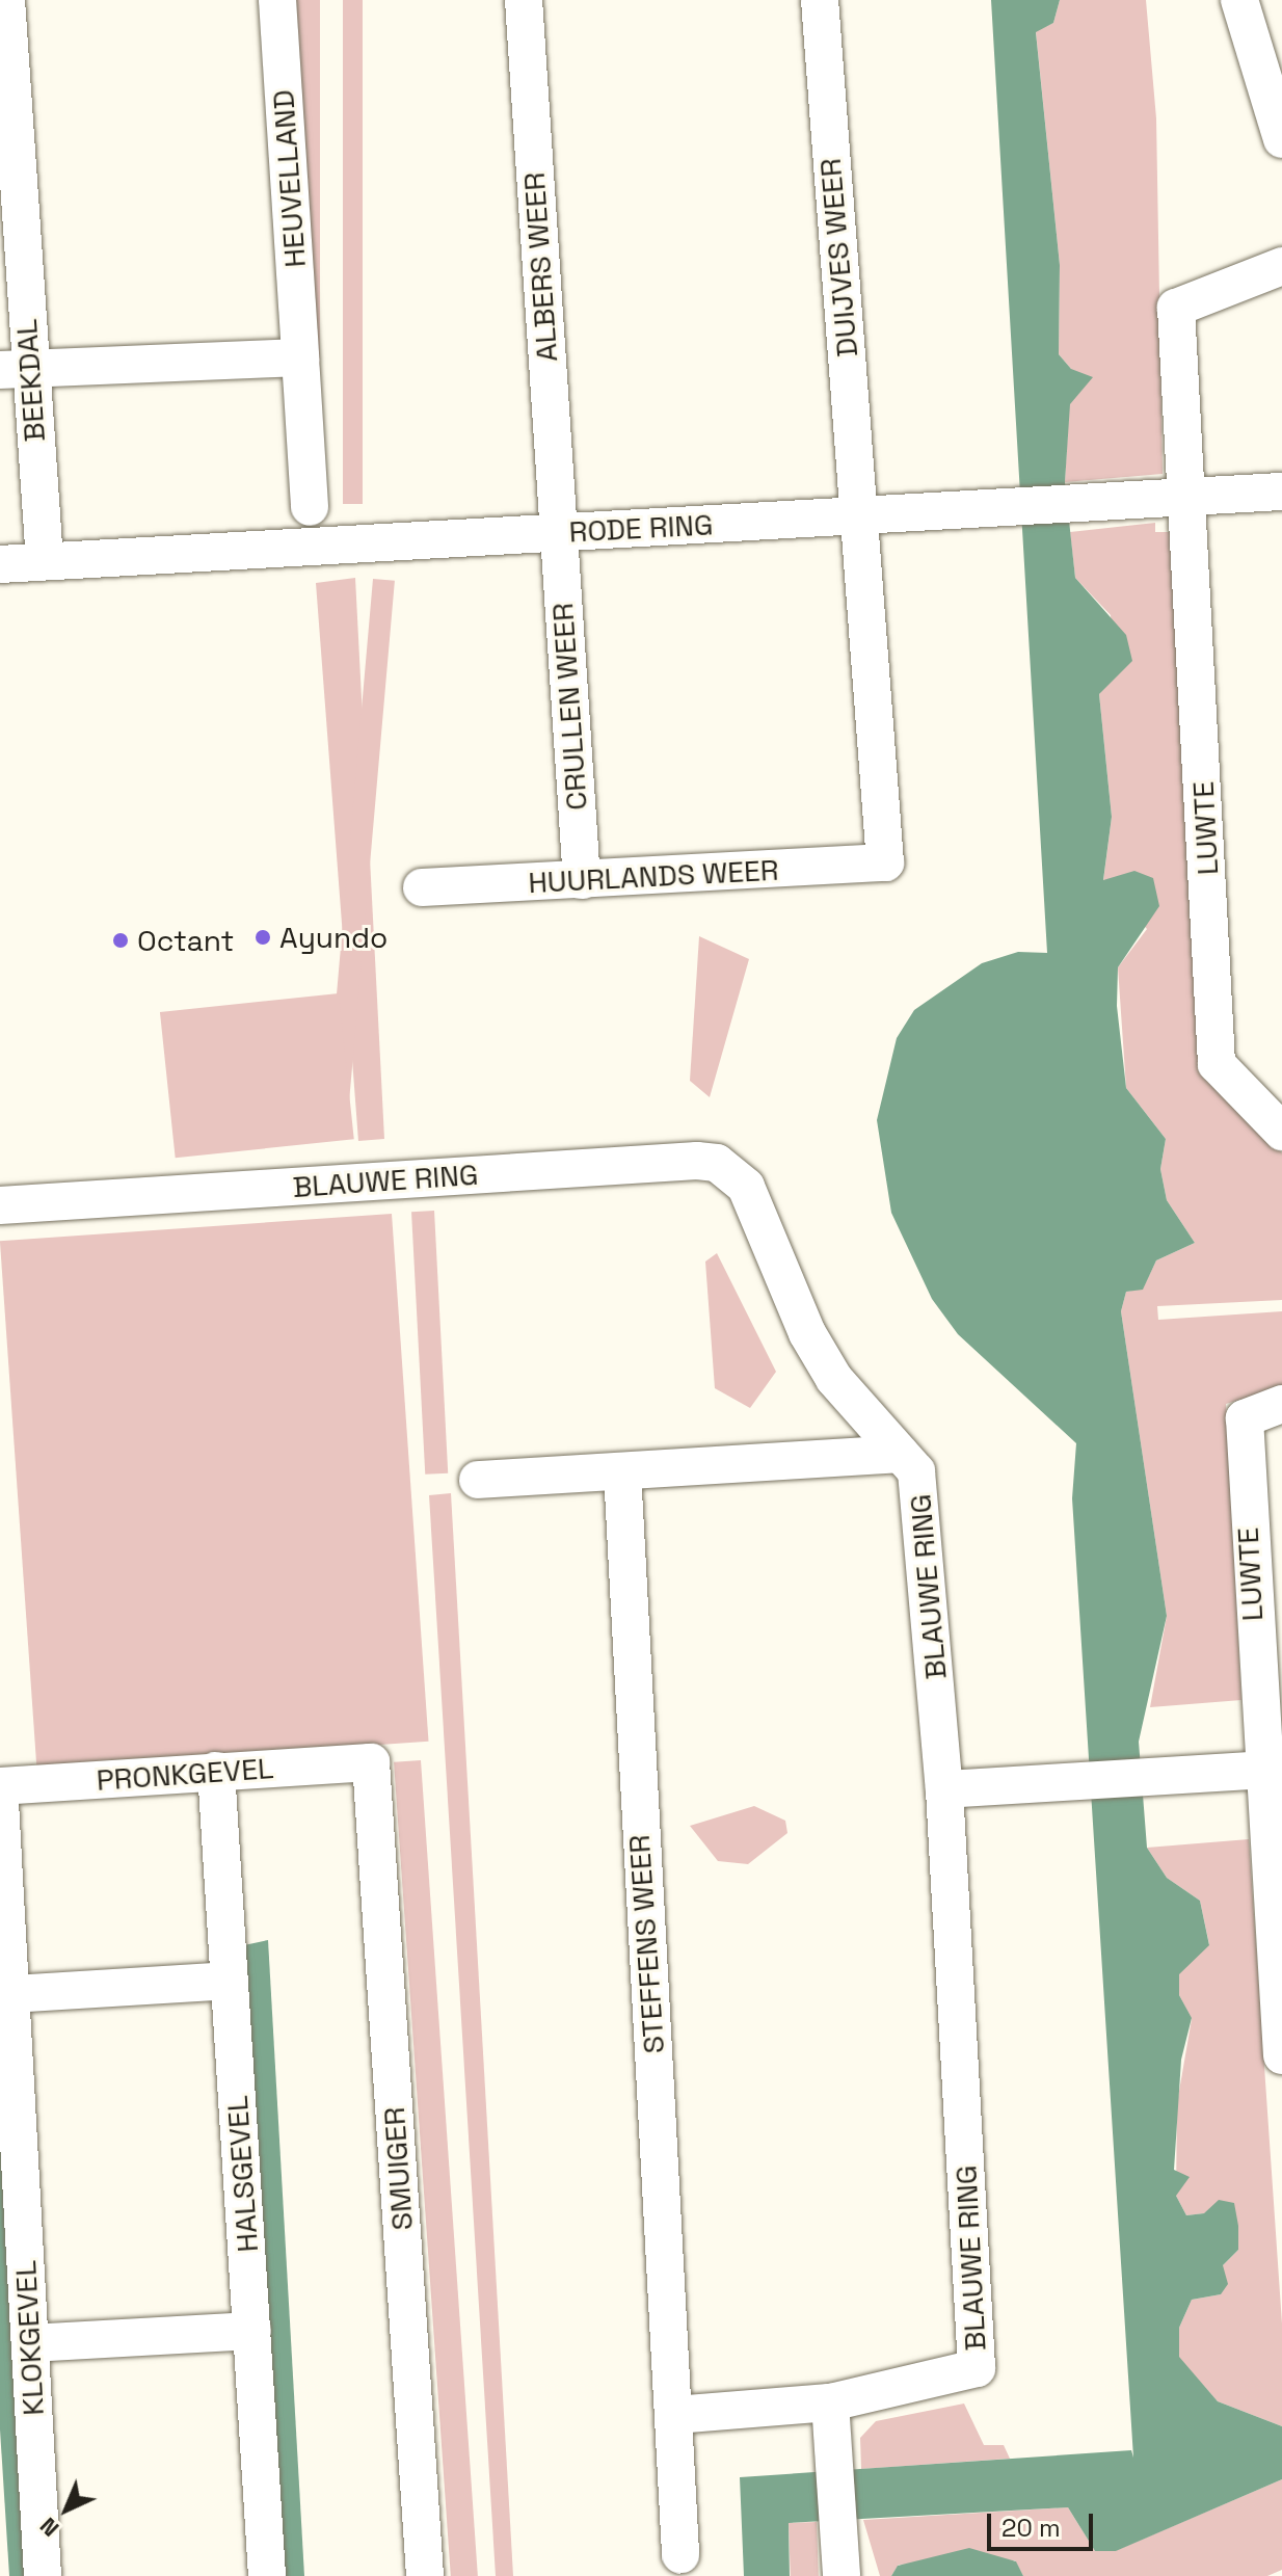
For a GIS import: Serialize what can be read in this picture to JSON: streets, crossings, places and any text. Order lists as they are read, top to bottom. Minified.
{"streets":{"street":["HEUVELLAND","DUIJVES WEER","ALBERS WEER","BEEKDAL","RODE RING","CRULLEN WEER","LUWTE","HUURLANDS WEER","BLAUWE RING","PRONKGEVEL","STEFFENS WEER","SMUIGER","HALSGEVEL","KLOKGEVEL"]},"crossings":[["DUIJVES WEER","RODE RING"],["DUIJVES WEER","HUURLANDS WEER"],["ALBERS WEER","RODE RING"],["ALBERS WEER","CRULLEN WEER"],["BEEKDAL","RODE RING"],["RODE RING","CRULLEN WEER"],["RODE RING","LUWTE"],["CRULLEN WEER","HUURLANDS WEER"],["PRONKGEVEL","SMUIGER"],["PRONKGEVEL","HALSGEVEL"]],"places":["Ayundo","Octant"],"scale_bar":"20 m","north":"bottom left"}
